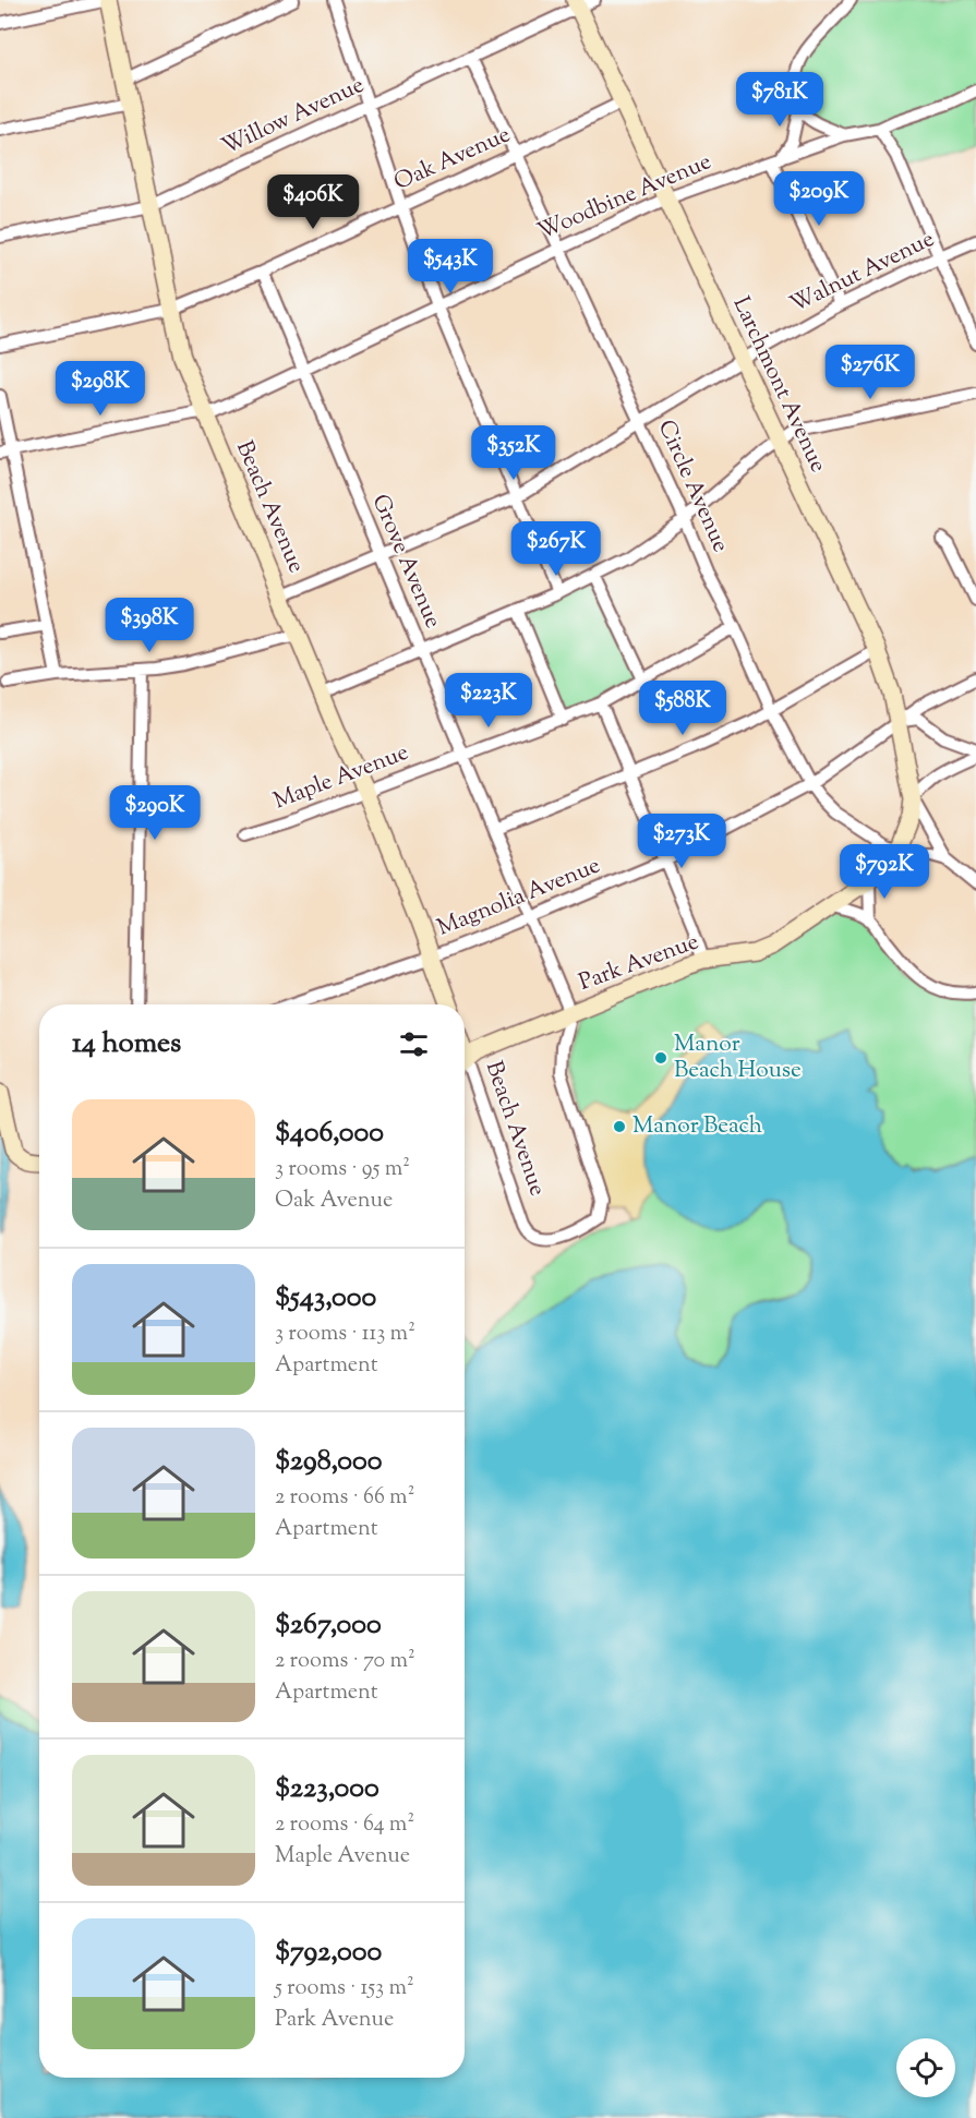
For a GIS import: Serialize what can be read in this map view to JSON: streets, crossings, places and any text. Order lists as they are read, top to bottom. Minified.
{"streets":{"street":["Willow Avenue","Oak Avenue","Woodbine Avenue","Walnut Avenue","Larchmont Avenue","Circle Avenue","Beach Avenue","Grove Avenue","Maple Avenue","Magnolia Avenue","Park Avenue"]},"crossings":[["Willow Avenue","Larchmont Avenue"],["Willow Avenue","Circle Avenue"],["Willow Avenue","Beach Avenue"],["Oak Avenue","Larchmont Avenue"],["Oak Avenue","Circle Avenue"],["Oak Avenue","Beach Avenue"],["Oak Avenue","Grove Avenue"],["Woodbine Avenue","Larchmont Avenue"],["Woodbine Avenue","Circle Avenue"],["Woodbine Avenue","Beach Avenue"],["Woodbine Avenue","Grove Avenue"],["Walnut Avenue","Larchmont Avenue"],["Walnut Avenue","Circle Avenue"],["Walnut Avenue","Beach Avenue"],["Walnut Avenue","Grove Avenue"],["Larchmont Avenue","Magnolia Avenue"],["Larchmont Avenue","Park Avenue"],["Circle Avenue","Maple Avenue"],["Circle Avenue","Magnolia Avenue"],["Circle Avenue","Park Avenue"],["Beach Avenue","Maple Avenue"],["Beach Avenue","Magnolia Avenue"],["Beach Avenue","Park Avenue"],["Grove Avenue","Maple Avenue"],["Grove Avenue","Magnolia Avenue"],["Grove Avenue","Park Avenue"]],"places":["Manor Beach House","Manor Beach"],"page":{"price":["$781K","$209K","$406K","$543K","$276K","$298K","$352K","$267K","$398K","$223K","$588K","$290K","$273K","$792K"],"heading":"14 homes","list":[{"name":"$406,000","note":"3 rooms · 95 m² · Oak Avenue"},{"name":"$543,000","note":"3 rooms · 113 m² · Apartment"},{"name":"$298,000","note":"2 rooms · 66 m² · Apartment"},{"name":"$267,000","note":"2 rooms · 70 m² · Apartment"},{"name":"$223,000","note":"2 rooms · 64 m² · Maple Avenue"},{"name":"$792,000","note":"5 rooms · 153 m² · Park Avenue"}]}}
